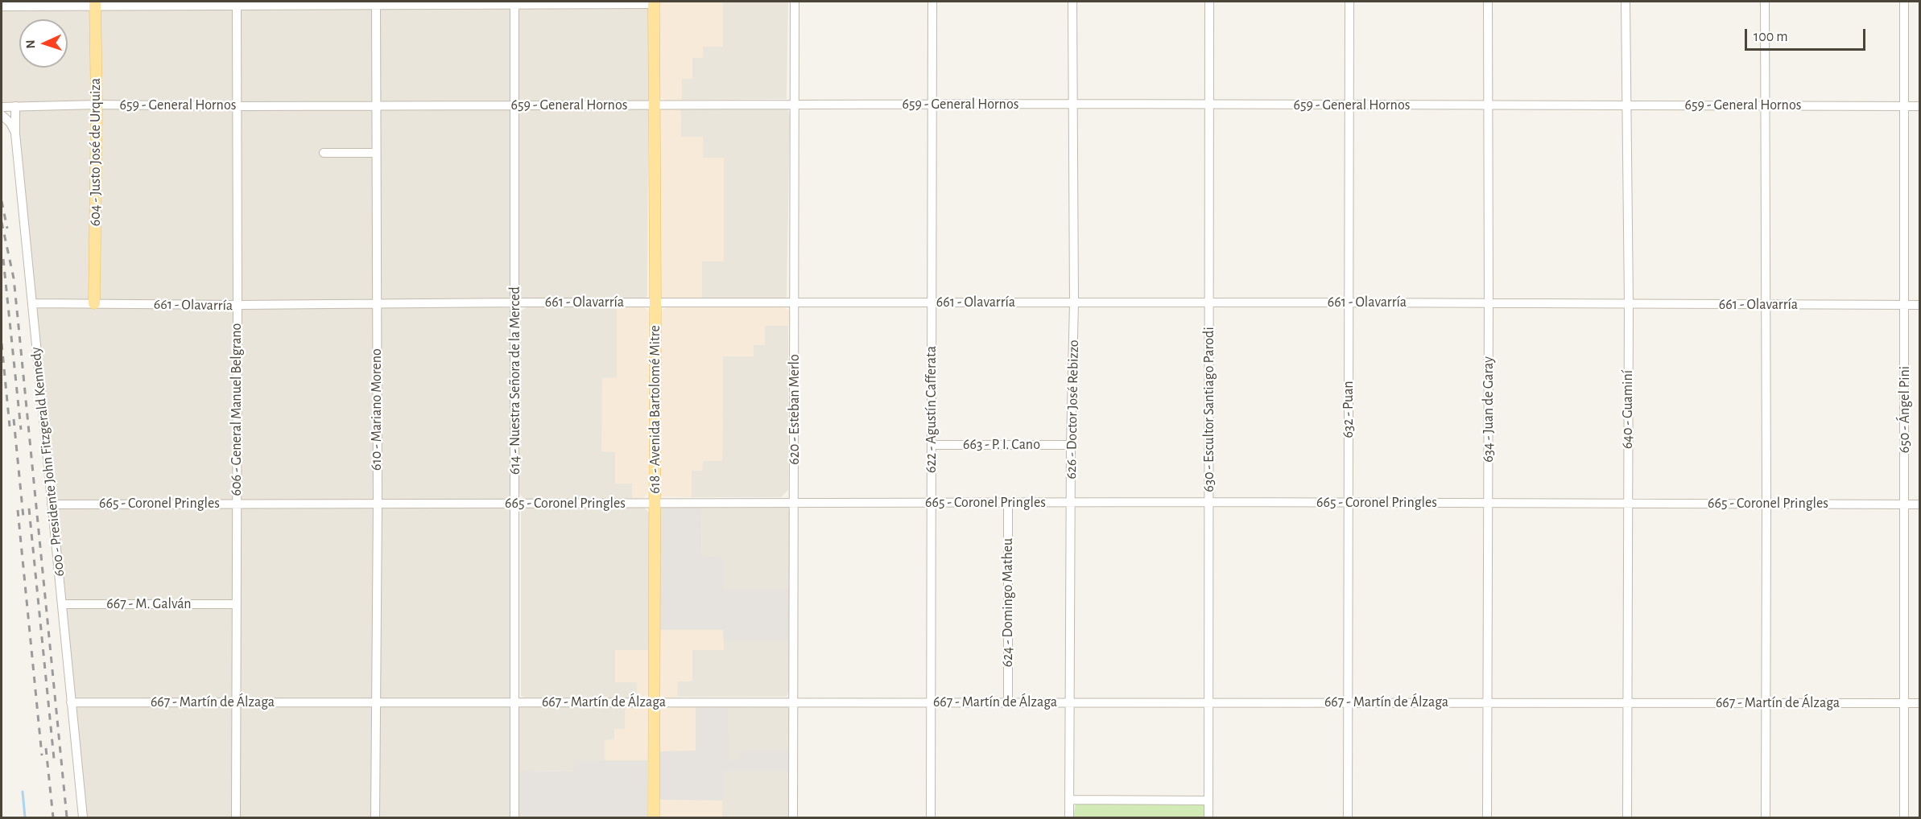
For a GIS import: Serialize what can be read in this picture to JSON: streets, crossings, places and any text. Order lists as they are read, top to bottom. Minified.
{"streets":{"main road":["604 - Justo José de Urquiza","618 - Avenida Bartolomé Mitre"],"street":["659 - General Hornos","661 - Olavarría","614 - Nuestra Señora de la Merced","606 - General Manuel Belgrano","610 - Mariano Moreno","620 - Esteban Merlo","622 - Agustín Cafferata","626 - Doctor José Rebizzo","630 - Escultor Santiago Parodi","632 - Puan","634 - Juan de Garay","640 - Guaminí","650 - Ángel Pini","663 - P. I. Cano","600 - Presidente John Fitzgerald Kennedy","665 - Coronel Pringles","624 - Domingo Matheu","667 - M. Galván","667 - Martín de Álzaga"]},"crossings":[["659 - General Hornos","604 - Justo José de Urquiza"],["659 - General Hornos","614 - Nuestra Señora de la Merced"],["659 - General Hornos","606 - General Manuel Belgrano"],["659 - General Hornos","610 - Mariano Moreno"],["659 - General Hornos","618 - Avenida Bartolomé Mitre"],["659 - General Hornos","620 - Esteban Merlo"],["659 - General Hornos","622 - Agustín Cafferata"],["659 - General Hornos","626 - Doctor José Rebizzo"],["659 - General Hornos","630 - Escultor Santiago Parodi"],["659 - General Hornos","632 - Puan"],["659 - General Hornos","634 - Juan de Garay"],["659 - General Hornos","640 - Guaminí"],["659 - General Hornos","650 - Ángel Pini"],["659 - General Hornos","600 - Presidente John Fitzgerald Kennedy"],["604 - Justo José de Urquiza","661 - Olavarría"],["661 - Olavarría","614 - Nuestra Señora de la Merced"],["661 - Olavarría","606 - General Manuel Belgrano"],["661 - Olavarría","610 - Mariano Moreno"],["661 - Olavarría","618 - Avenida Bartolomé Mitre"],["661 - Olavarría","620 - Esteban Merlo"],["661 - Olavarría","622 - Agustín Cafferata"],["661 - Olavarría","626 - Doctor José Rebizzo"],["661 - Olavarría","630 - Escultor Santiago Parodi"],["661 - Olavarría","632 - Puan"],["661 - Olavarría","634 - Juan de Garay"],["661 - Olavarría","640 - Guaminí"],["661 - Olavarría","650 - Ángel Pini"],["661 - Olavarría","600 - Presidente John Fitzgerald Kennedy"],["614 - Nuestra Señora de la Merced","665 - Coronel Pringles"],["614 - Nuestra Señora de la Merced","667 - Martín de Álzaga"],["606 - General Manuel Belgrano","665 - Coronel Pringles"],["606 - General Manuel Belgrano","667 - M. Galván"],["606 - General Manuel Belgrano","667 - Martín de Álzaga"],["610 - Mariano Moreno","665 - Coronel Pringles"],["610 - Mariano Moreno","667 - Martín de Álzaga"],["618 - Avenida Bartolomé Mitre","665 - Coronel Pringles"],["618 - Avenida Bartolomé Mitre","667 - Martín de Álzaga"],["620 - Esteban Merlo","665 - Coronel Pringles"],["620 - Esteban Merlo","667 - Martín de Álzaga"],["622 - Agustín Cafferata","663 - P. I. Cano"],["622 - Agustín Cafferata","665 - Coronel Pringles"],["622 - Agustín Cafferata","667 - Martín de Álzaga"],["626 - Doctor José Rebizzo","663 - P. I. Cano"],["626 - Doctor José Rebizzo","665 - Coronel Pringles"],["626 - Doctor José Rebizzo","667 - Martín de Álzaga"],["630 - Escultor Santiago Parodi","665 - Coronel Pringles"],["630 - Escultor Santiago Parodi","667 - Martín de Álzaga"],["632 - Puan","665 - Coronel Pringles"],["632 - Puan","667 - Martín de Álzaga"],["634 - Juan de Garay","665 - Coronel Pringles"],["634 - Juan de Garay","667 - Martín de Álzaga"],["640 - Guaminí","665 - Coronel Pringles"],["640 - Guaminí","667 - Martín de Álzaga"],["650 - Ángel Pini","665 - Coronel Pringles"],["650 - Ángel Pini","667 - Martín de Álzaga"],["600 - Presidente John Fitzgerald Kennedy","665 - Coronel Pringles"],["600 - Presidente John Fitzgerald Kennedy","667 - M. Galván"],["600 - Presidente John Fitzgerald Kennedy","667 - Martín de Álzaga"],["665 - Coronel Pringles","624 - Domingo Matheu"],["624 - Domingo Matheu","667 - Martín de Álzaga"]],"scale_bar":"100 m","north":"left"}
